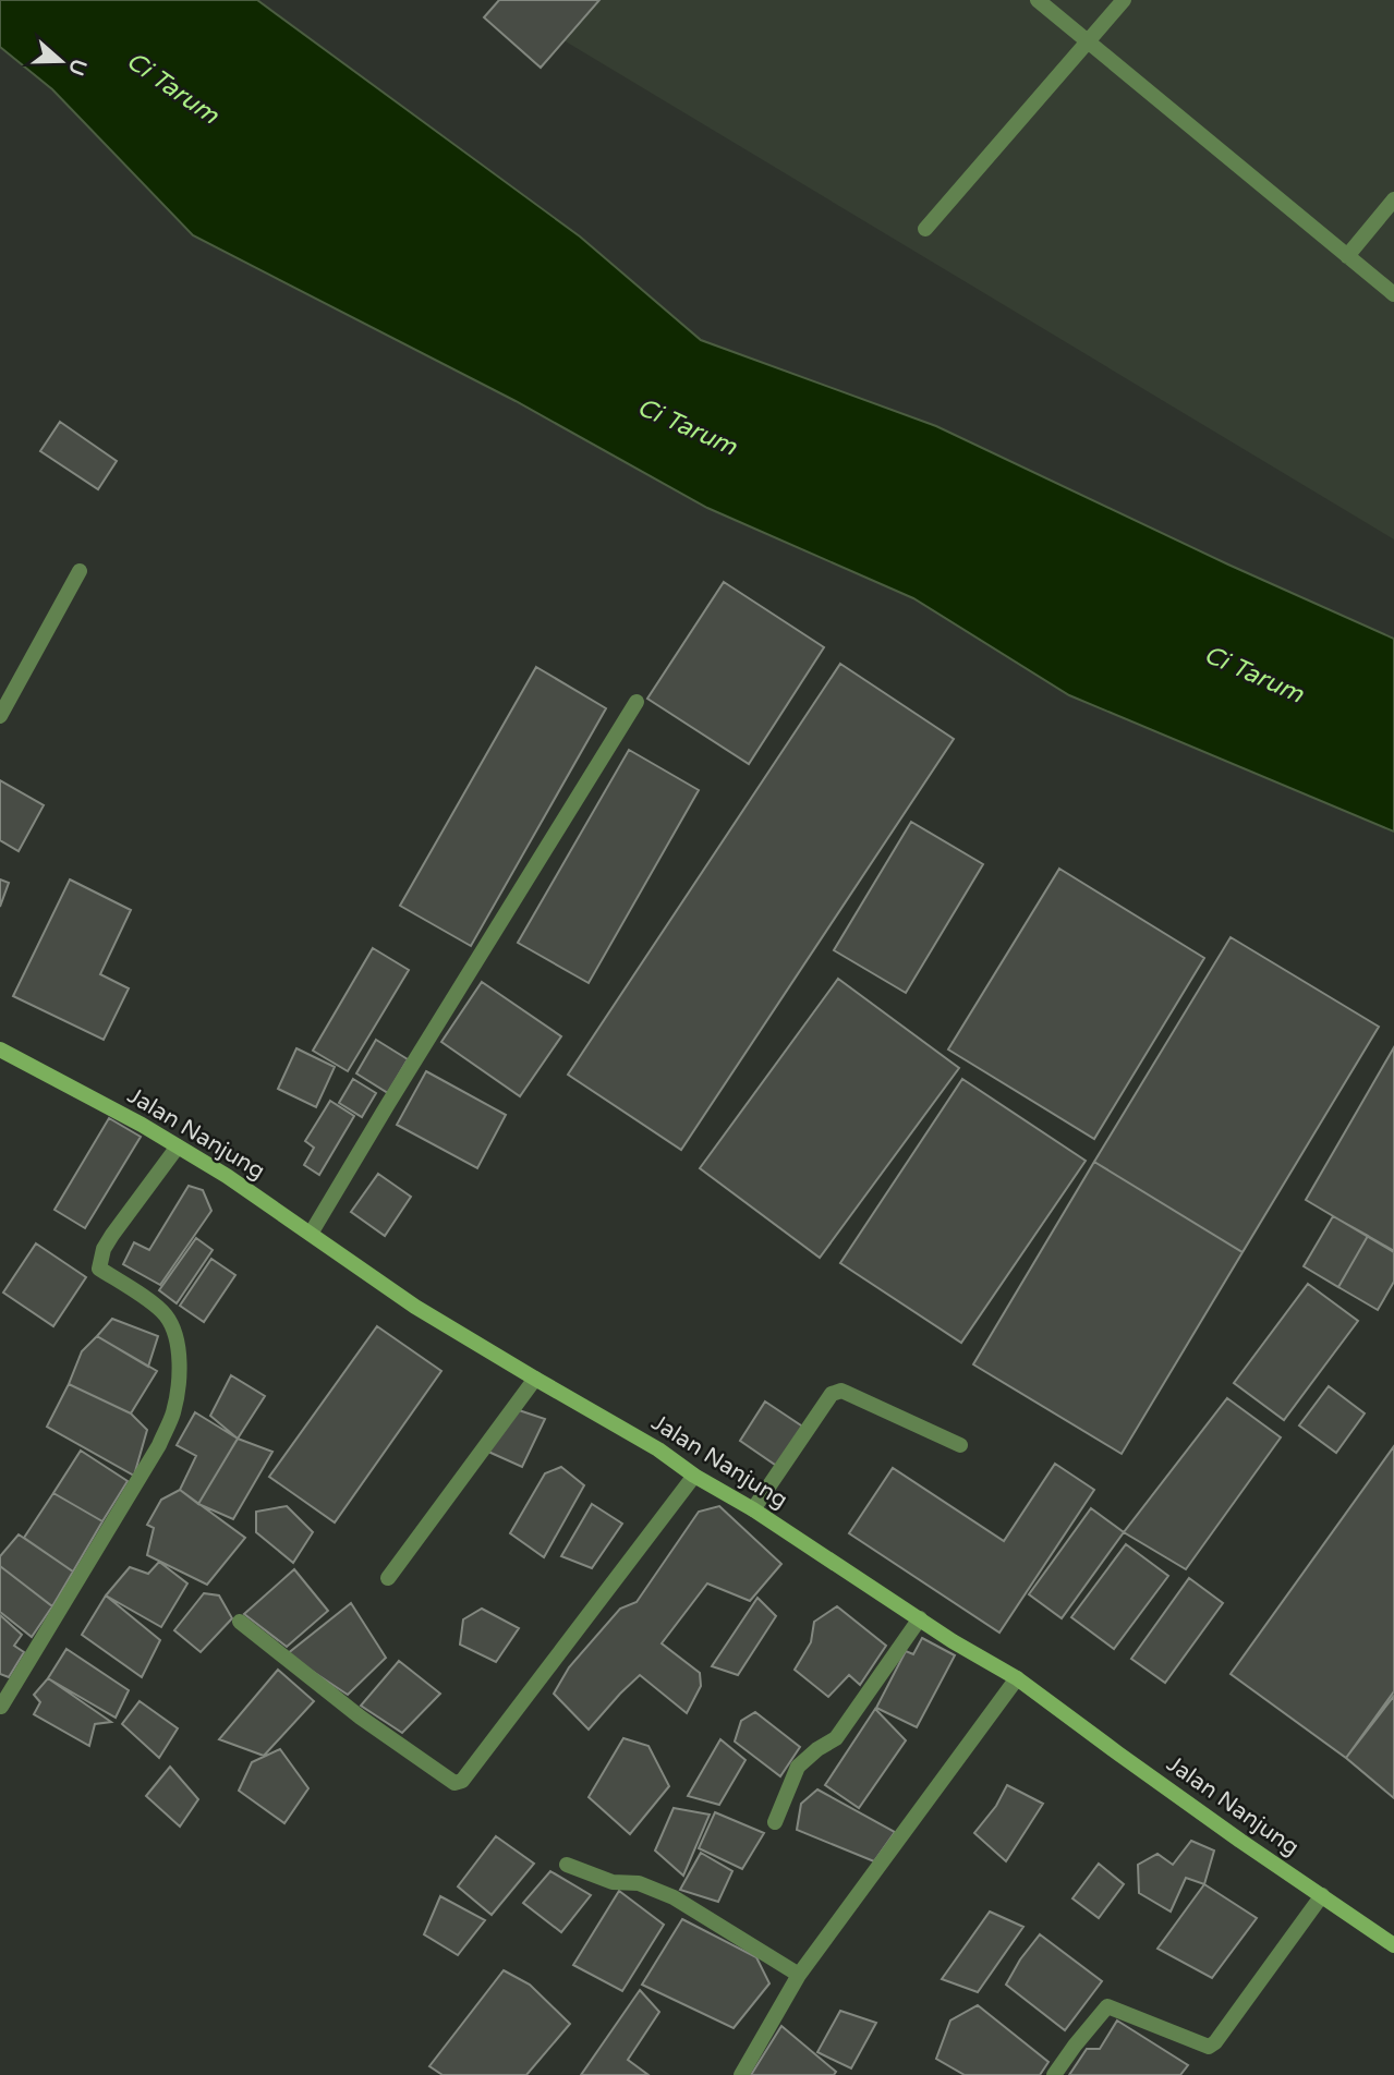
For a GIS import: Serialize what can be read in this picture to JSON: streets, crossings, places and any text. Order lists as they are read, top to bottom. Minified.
{"streets":{"main road":["Jalan Nanjung"]},"water":["Ci Tarum"],"north":"right"}
